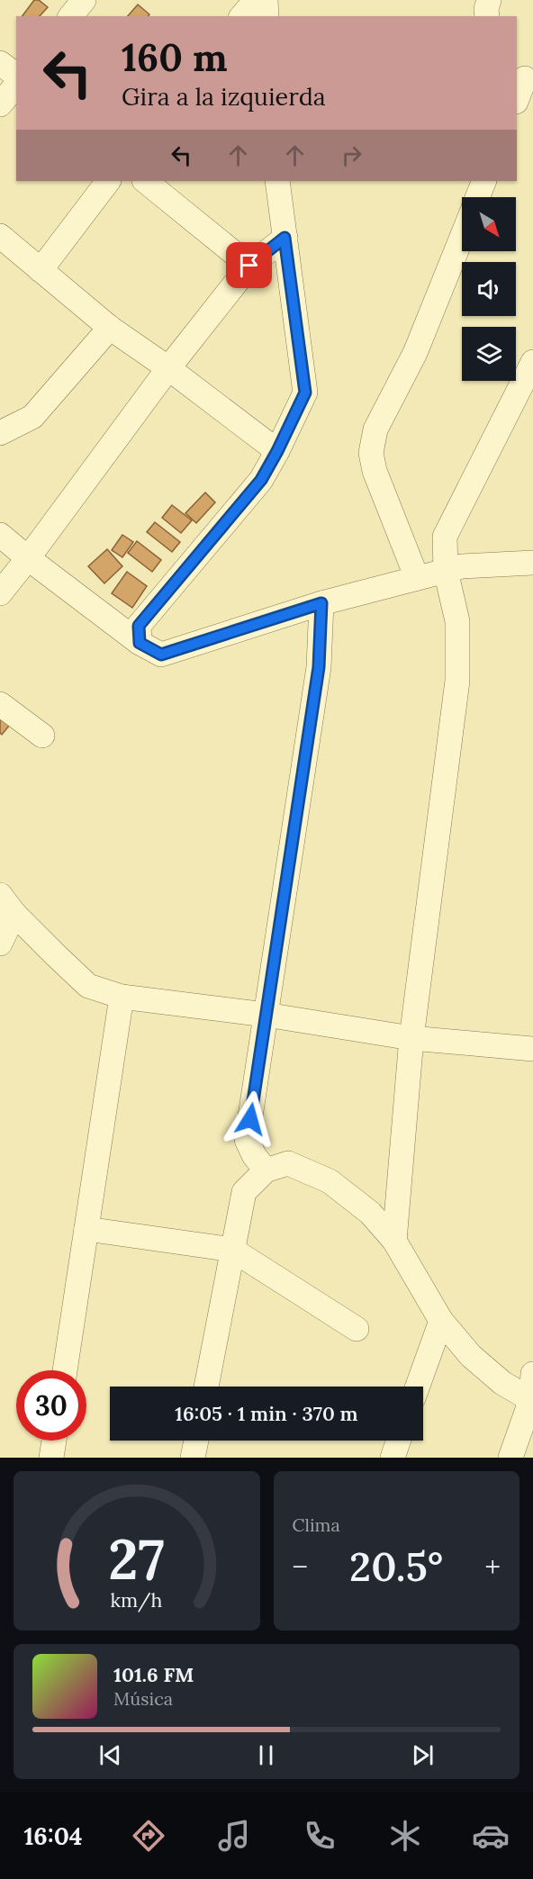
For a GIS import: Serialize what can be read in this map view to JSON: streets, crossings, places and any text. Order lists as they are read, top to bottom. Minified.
{"north":"bottom right","page":{"turn":["160 m","Gira a la izquierda"],"limit":"30","trip":"16:05 · 1 min · 370 m","tile":"Clima","heat":["−","20.5°","+"],"song":["101.6 FM","Música"],"tabs":"16:04","gauge":["27","km/h"]}}
